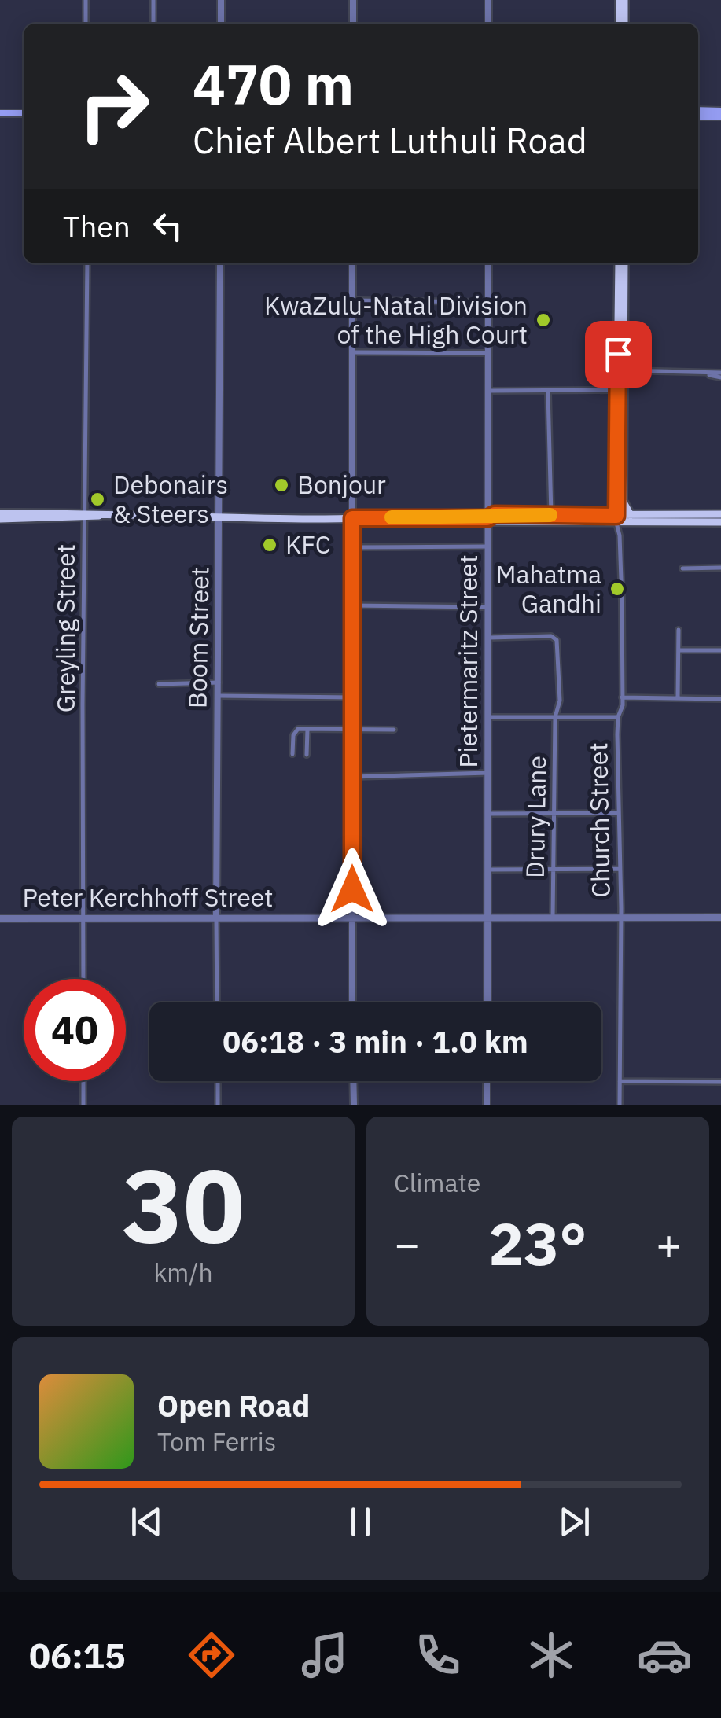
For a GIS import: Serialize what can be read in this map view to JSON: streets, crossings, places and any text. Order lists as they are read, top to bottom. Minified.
{"streets":{"main road":["Church Street"],"street":["Greyling Street","Boom Street","Pietermaritz Street","Drury Lane","Peter Kerchhoff Street"]},"crossings":[["Greyling Street","Peter Kerchhoff Street"],["Boom Street","Peter Kerchhoff Street"],["Pietermaritz Street","Drury Lane"],["Pietermaritz Street","Peter Kerchhoff Street"],["Drury Lane","Peter Kerchhoff Street"],["Church Street","Peter Kerchhoff Street"]],"places":["KwaZulu-Natal Division of the High Court","Bonjour","Debonairs & Steers","KFC","Mahatma Gandhi"],"page":{"turn":["470 m","Chief Albert Luthuli Road"],"then":"Then","limit":"40","trip":"06:18 · 3 min · 1.0 km","tile":[["30","km/h"],"Climate"],"heat":["−","23°","+"],"song":["Open Road","Tom Ferris"],"tabs":"06:15"}}
